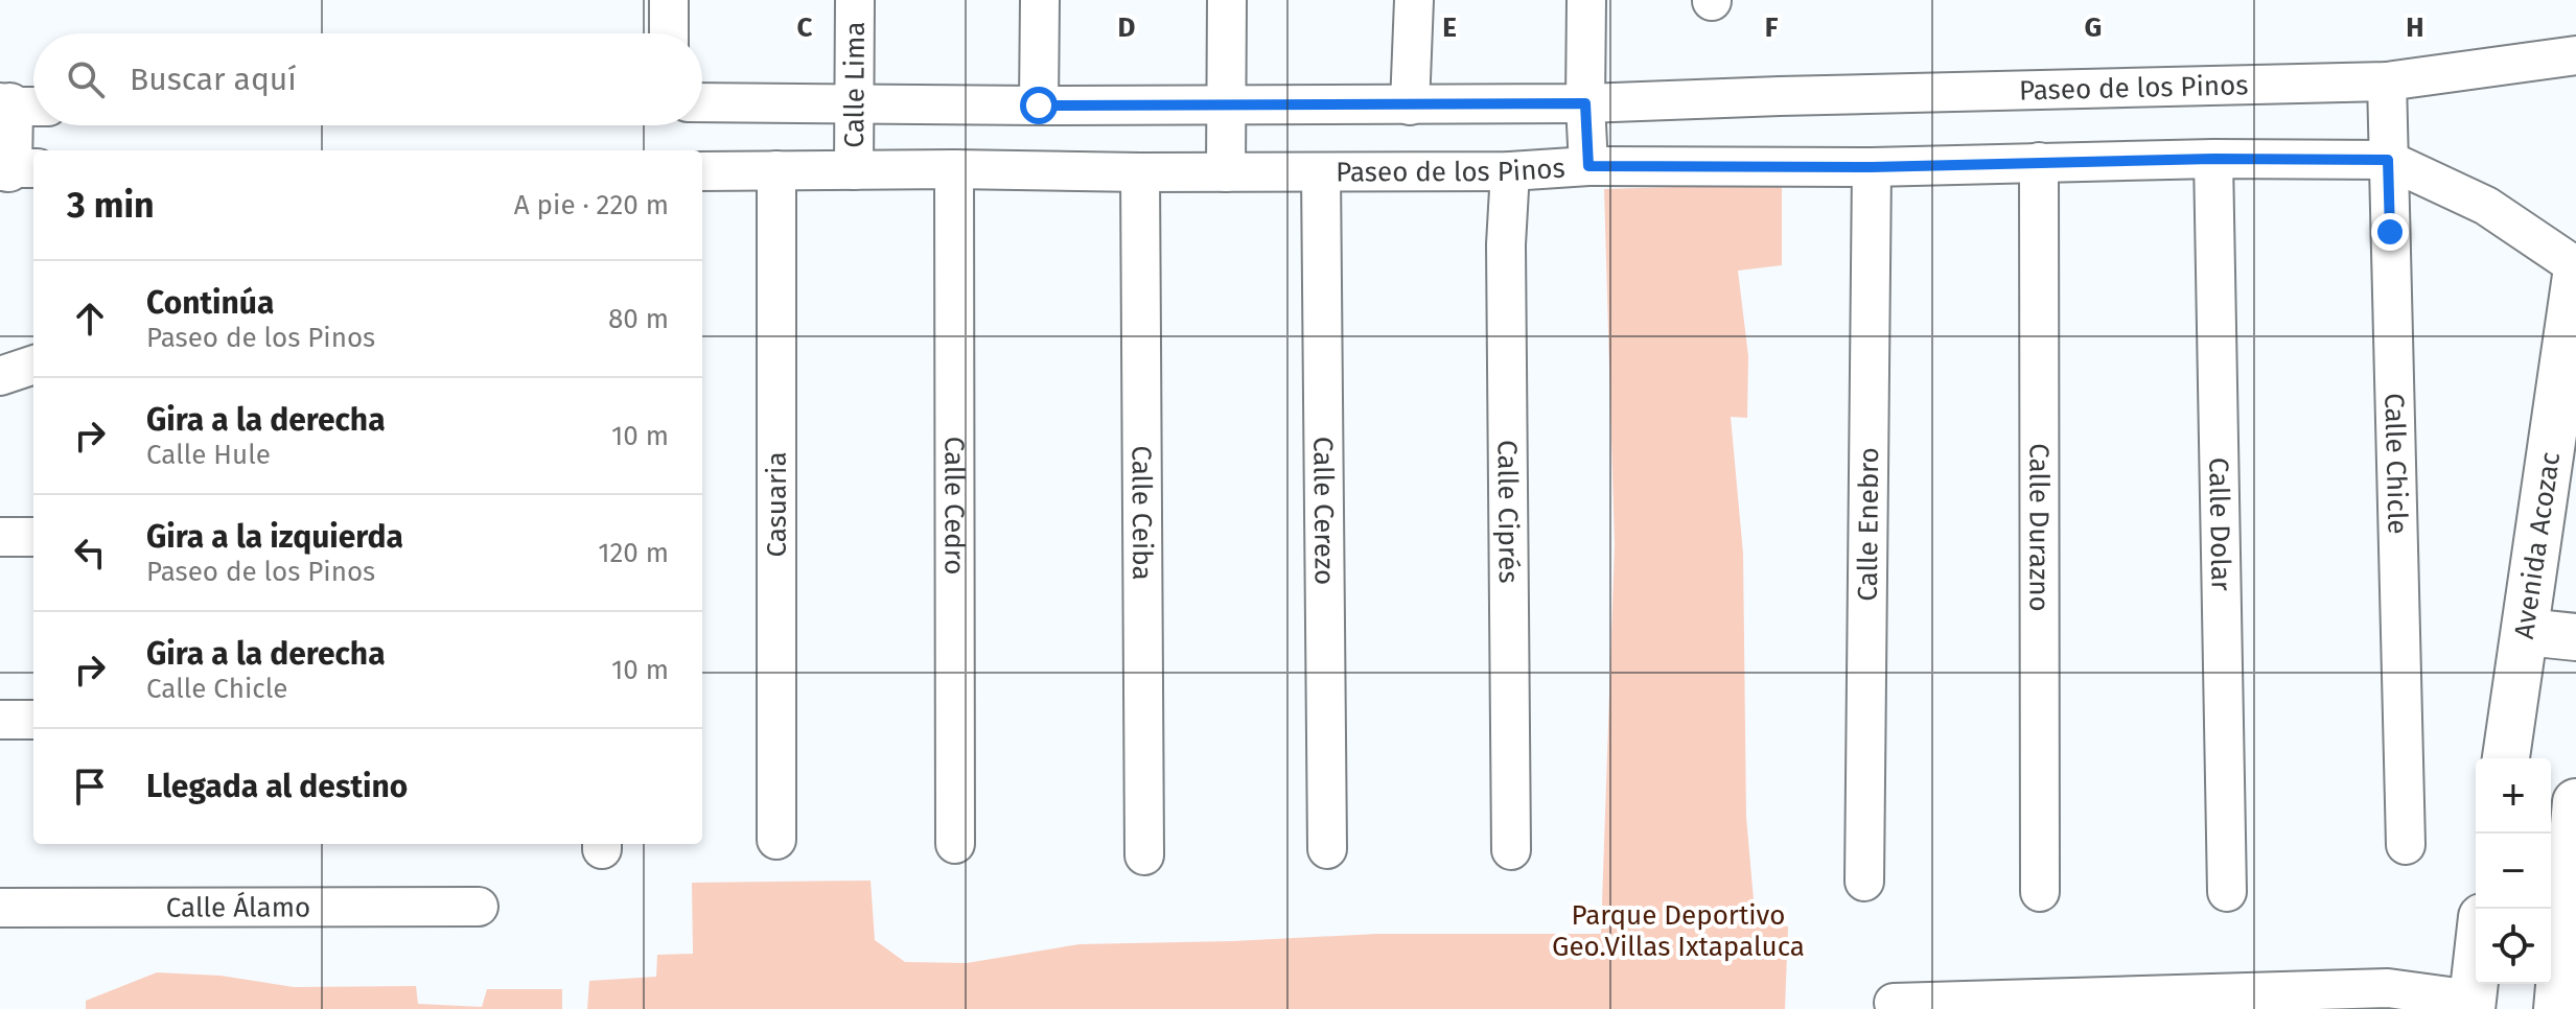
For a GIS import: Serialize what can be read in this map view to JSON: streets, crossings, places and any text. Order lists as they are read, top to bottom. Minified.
{"streets":{"main road":["Avenida Acozac"],"street":["Calle Lima","Paseo de los Pinos","Calle Chicle","Casuaria","Calle Cedro","Calle Cerezo","Calle Ciprés","Calle Ceiba","Calle Enebro","Calle Dolar","Calle Durazno","Calle Álamo"]},"crossings":[["Calle Lima","Paseo de los Pinos"],["Paseo de los Pinos","Calle Chicle"],["Paseo de los Pinos","Casuaria"],["Paseo de los Pinos","Calle Cedro"],["Paseo de los Pinos","Calle Cerezo"],["Paseo de los Pinos","Calle Ciprés"],["Paseo de los Pinos","Calle Ceiba"],["Paseo de los Pinos","Calle Enebro"],["Paseo de los Pinos","Calle Dolar"],["Paseo de los Pinos","Calle Durazno"]],"parks":["Parque Deportivo Geo.Villas Ixtapaluca"],"page":{"search":"Buscar aquí","heading":["3 min","A pie · 220 m"],"list":[["Continúa","Paseo de los Pinos","80 m"],["Gira a la derecha","Calle Hule","10 m"],["Gira a la izquierda","Paseo de los Pinos","120 m"],["Gira a la derecha","Calle Chicle","10 m"],"Llegada al destino"],"map_buttons":["+","−"]},"grid":{"columns":["C","D","E","F","G","H"]}}
